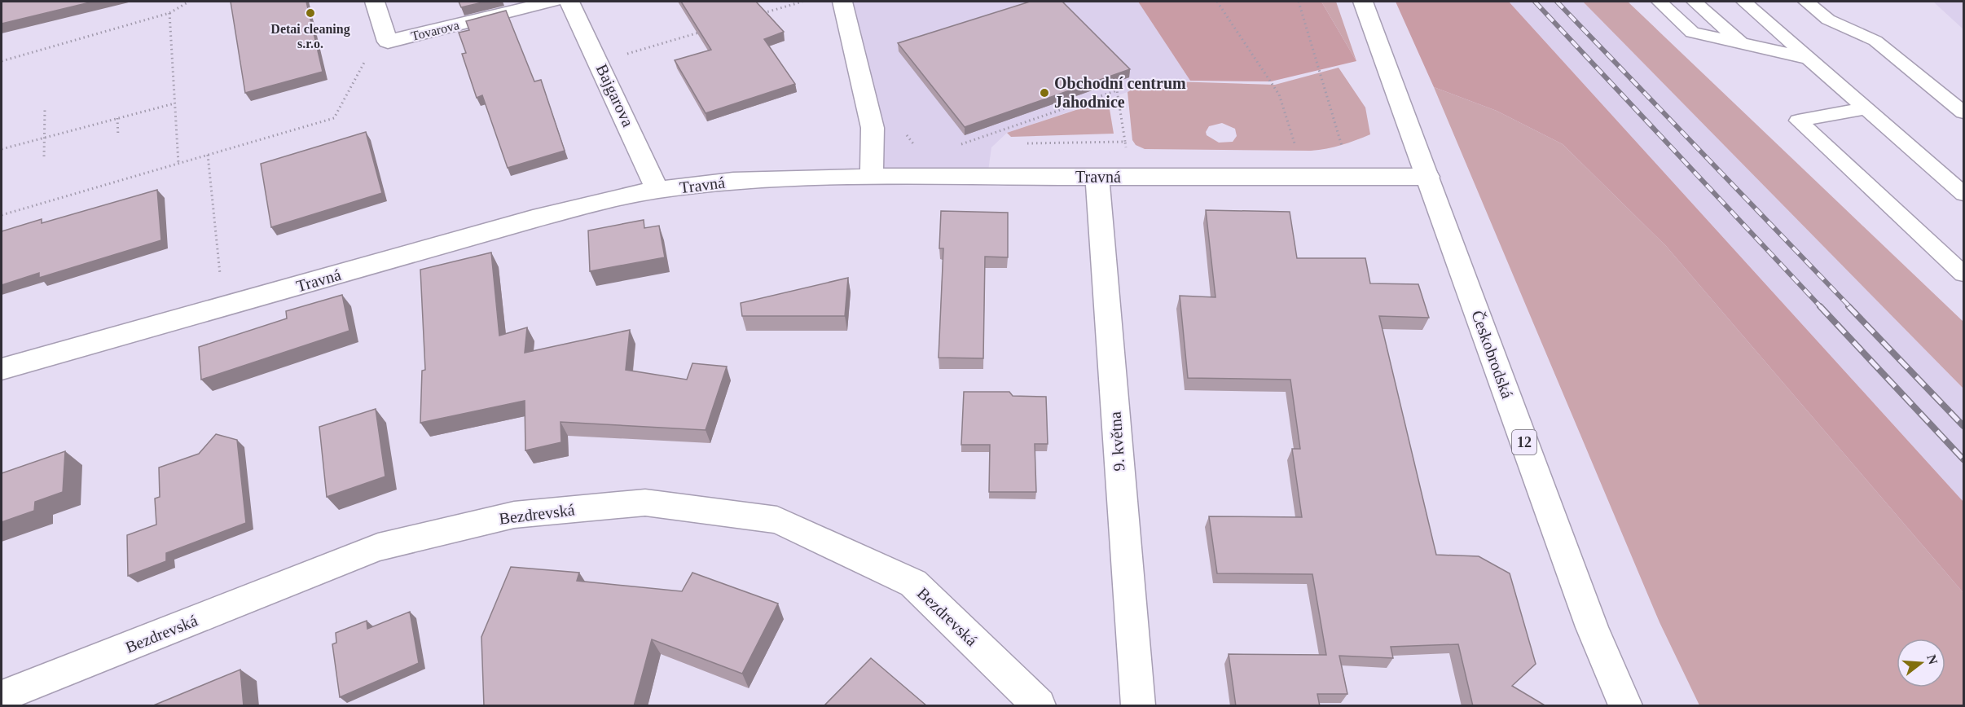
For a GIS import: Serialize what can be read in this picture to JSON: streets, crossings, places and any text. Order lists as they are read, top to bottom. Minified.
{"streets":{"street":["Tovarova","Bajgarova","Travná","Českobrodská","9. května","12","Bezdrevská"]},"crossings":[["Bajgarova","Travná"],["Travná","Českobrodská"],["Travná","9. května"]],"places":["Detai cleaning s.r.o.","Obchodní centrum Jahodnice"],"north":"right"}
